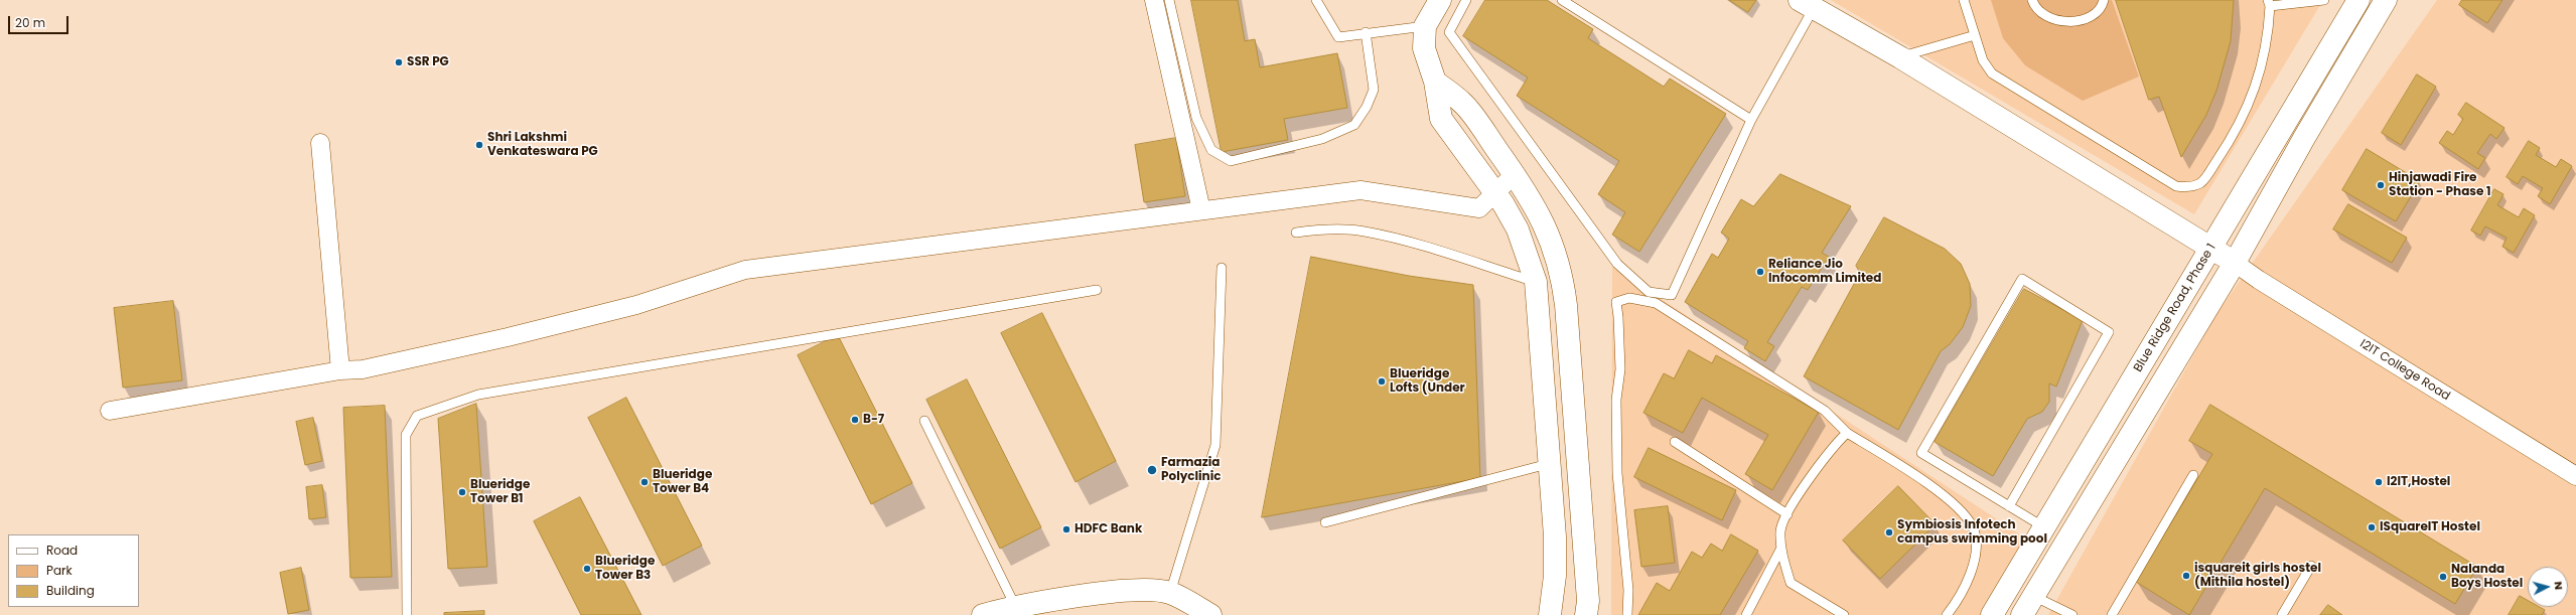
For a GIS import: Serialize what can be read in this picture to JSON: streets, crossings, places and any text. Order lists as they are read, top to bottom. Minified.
{"streets":{"street":["Blue Ridge Road, Phase 1","I2IT College Road"]},"places":["SSR PG","Shri Lakshmi Venkateswara PG","Hinjawadi Fire Station - Phase 1","Reliance Jio Infocomm Limited","Blueridge Lofts (Under","B-7","Farmazia Polyclinic","Blueridge Tower B4","I2IT,Hostel","Blueridge Tower B1","ISquareIT Hostel","HDFC Bank","Symbiosis Infotech campus swimming pool","Blueridge Tower B3","isquareit girls hostel (Mithila hostel)","Nalanda Boys Hostel"],"legend":["Road","Park","Building"],"scale_bar":"20 m","north":"right"}
